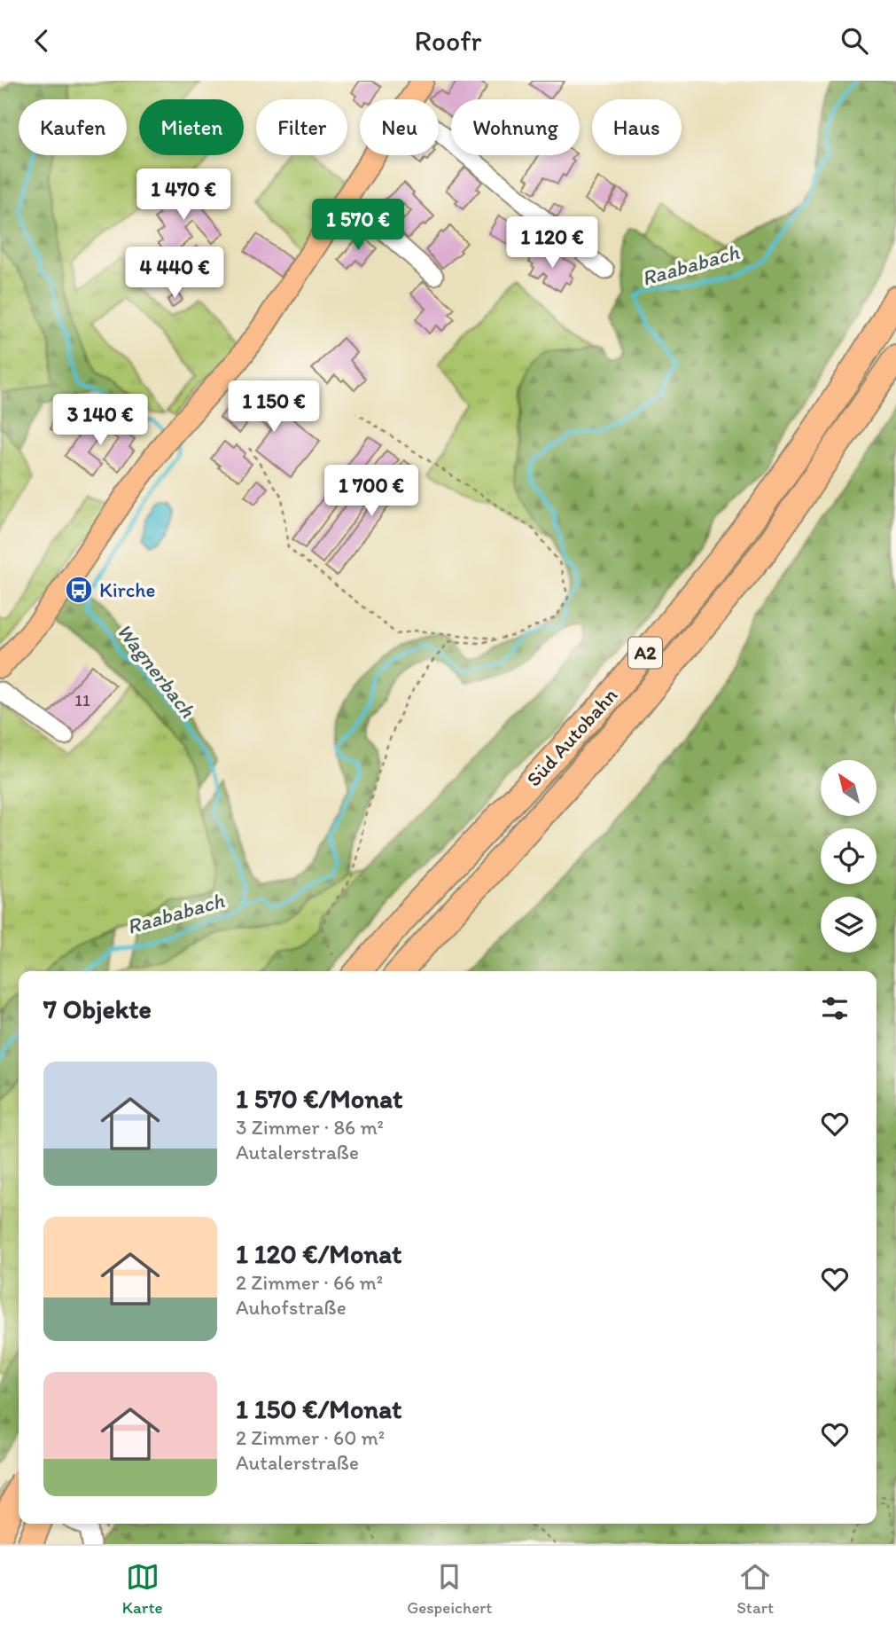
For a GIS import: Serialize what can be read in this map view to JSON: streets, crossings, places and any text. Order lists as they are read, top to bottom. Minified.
{"streets":{"highway":["A2","Süd Autobahn"]},"water":["Raababach","Wagnerbach"],"places":{"bus stop":["Kirche"]},"house_numbers":["11"],"north":"top left","page":{"header":"Roofr","chip":["Kaufen","Mieten","Filter","Neu","Wohnung","Haus"],"price":["1 470 €","1 570 €","1 120 €","4 440 €","1 150 €","3 140 €","1 700 €"],"heading":"7 Objekte","list":[{"name":"1 570 €/Monat","note":"3 Zimmer · 86 m² · Autalerstraße"},{"name":"1 120 €/Monat","note":"2 Zimmer · 66 m² · Auhofstraße"},{"name":"1 150 €/Monat","note":"2 Zimmer · 60 m² · Autalerstraße"}],"tabs":["Karte","Gespeichert","Start"]}}
